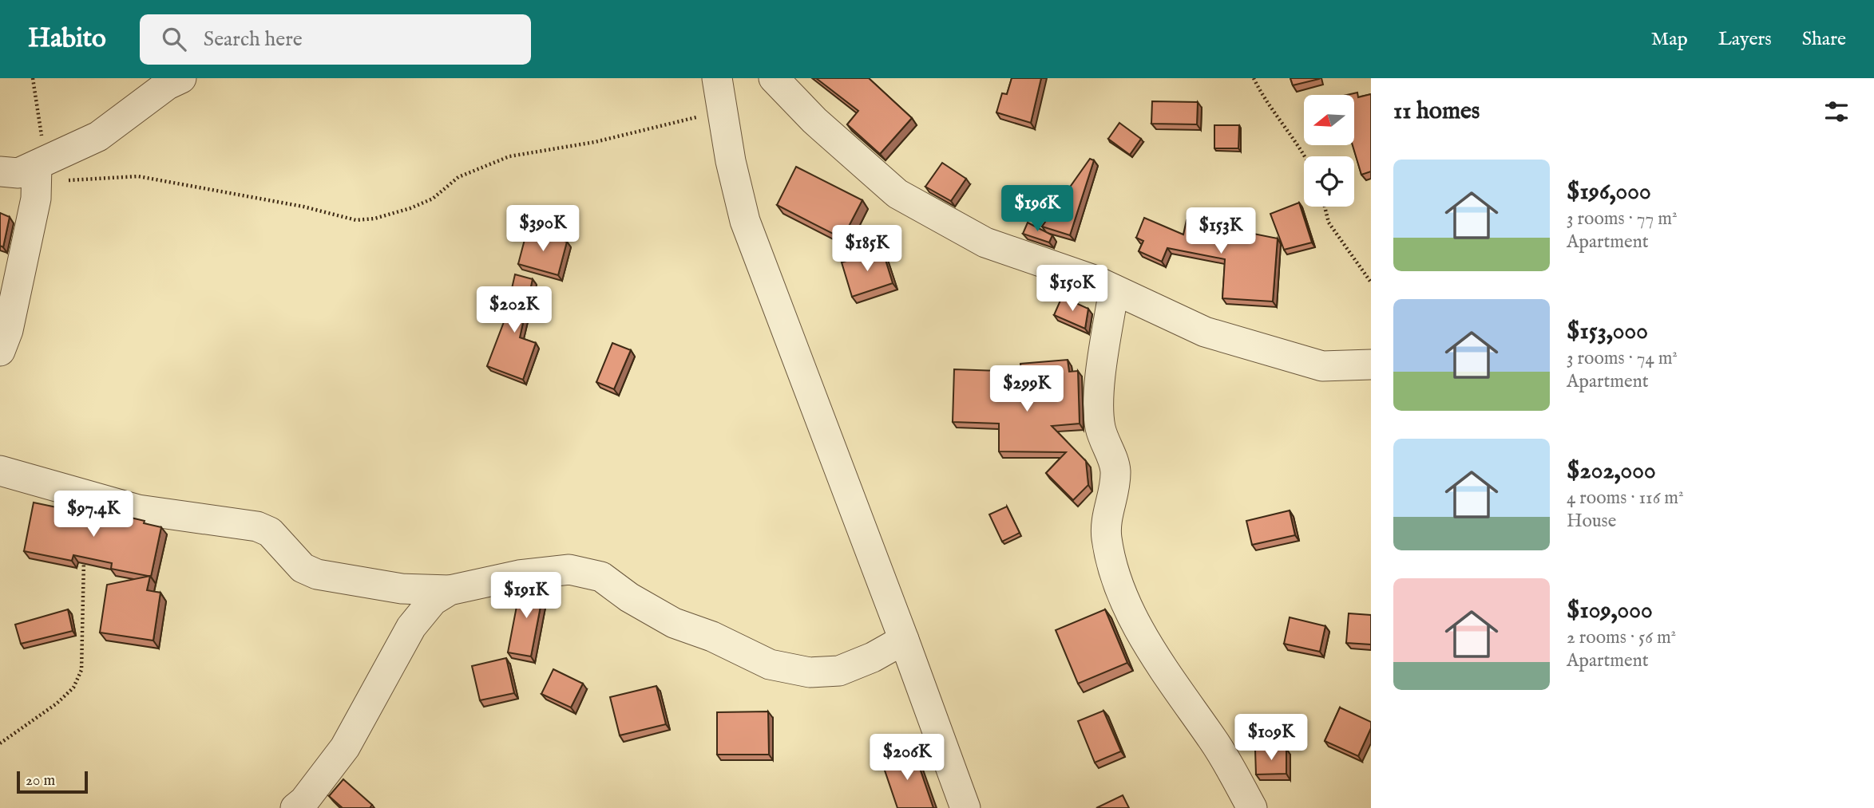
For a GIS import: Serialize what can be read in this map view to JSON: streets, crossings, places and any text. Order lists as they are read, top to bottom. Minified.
{"scale_bar":"20 m","north":"left","page":{"header":"Habito","search":"Search here","nav":["Map","Layers","Share"],"heading":"11 homes","list":[{"name":"$196,000","note":"3 rooms · 77 m² · Apartment"},{"name":"$153,000","note":"3 rooms · 74 m² · Apartment"},{"name":"$202,000","note":"4 rooms · 116 m² · House"},{"name":"$109,000","note":"2 rooms · 56 m² · Apartment"}],"price":["$196K","$390K","$153K","$185K","$150K","$202K","$299K","$97.4K","$191K","$109K","$206K"],"scale":"20 m"}}
